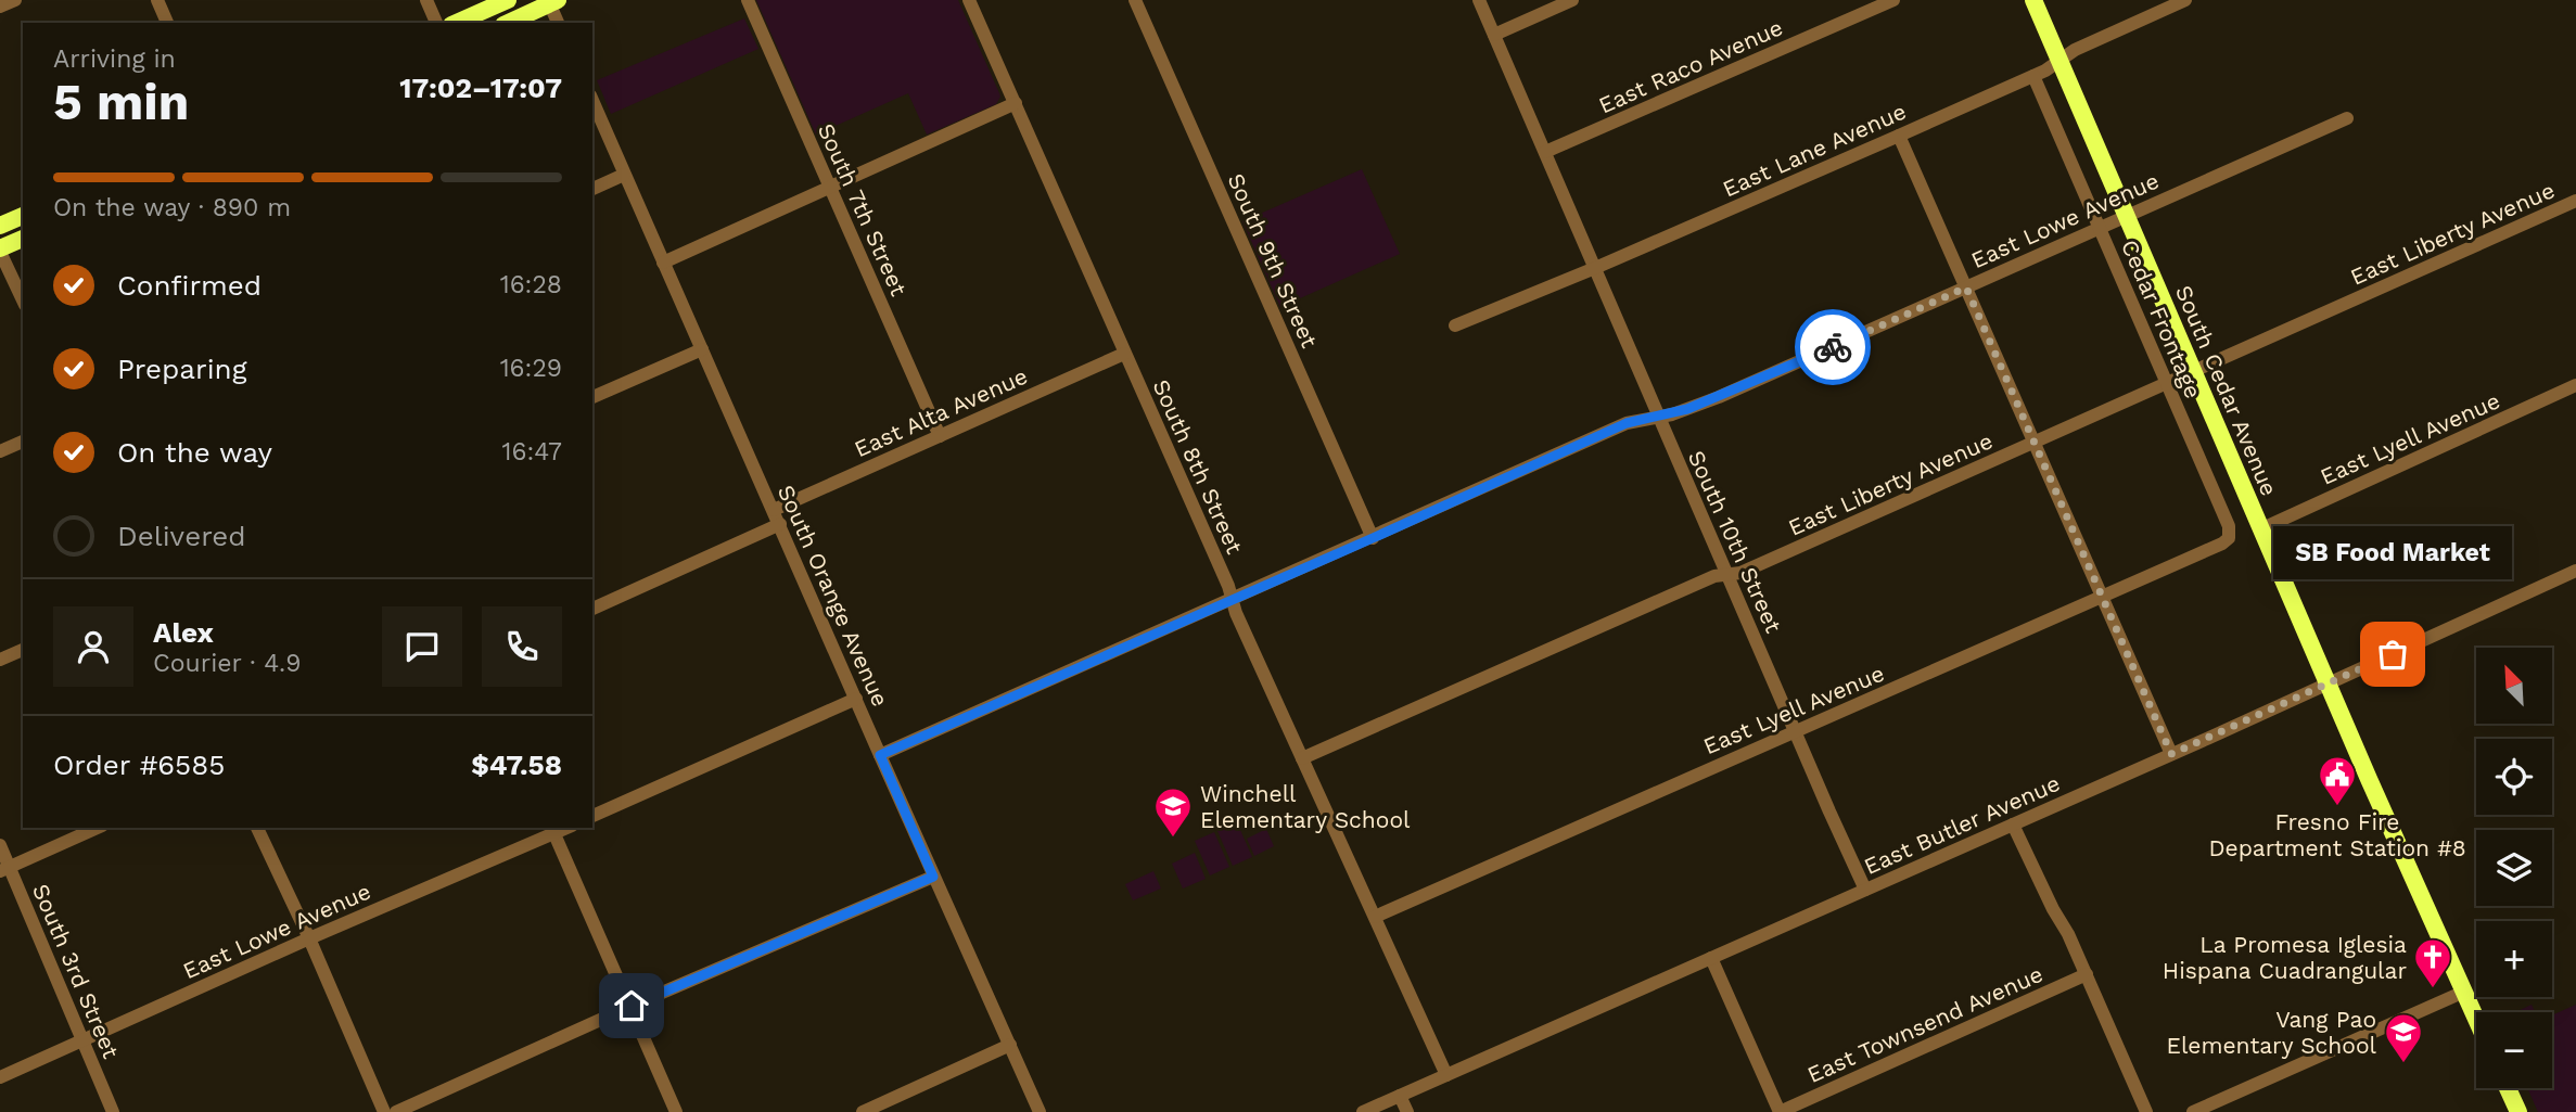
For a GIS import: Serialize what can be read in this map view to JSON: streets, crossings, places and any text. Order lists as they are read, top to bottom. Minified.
{"streets":{"main road":["South Cedar Avenue"],"street":["East Raco Avenue","East Lane Avenue","South 7th Street","East Lowe Avenue","East Liberty Avenue","South 9th Street","Cedar Frontage","East Alta Avenue","East Lyell Avenue","South 8th Street","South 10th Street","South Orange Avenue","East Butler Avenue","South 3rd Street","East Townsend Avenue"]},"crossings":[["East Raco Avenue","South 10th Street"],["East Lane Avenue","Cedar Frontage"],["East Lane Avenue","South Cedar Avenue"],["East Lane Avenue","South 10th Street"],["South 7th Street","East Alta Avenue"],["East Lowe Avenue","South 9th Street"],["East Lowe Avenue","Cedar Frontage"],["East Lowe Avenue","South Cedar Avenue"],["East Lowe Avenue","South 8th Street"],["East Lowe Avenue","South 10th Street"],["East Lowe Avenue","South Orange Avenue"],["East Lowe Avenue","South 3rd Street"],["East Liberty Avenue","Cedar Frontage"],["East Liberty Avenue","South Cedar Avenue"],["East Liberty Avenue","South 8th Street"],["East Liberty Avenue","South 10th Street"],["Cedar Frontage","East Lyell Avenue"],["South Cedar Avenue","East Lyell Avenue"],["South Cedar Avenue","East Butler Avenue"],["East Alta Avenue","South 8th Street"],["East Alta Avenue","South Orange Avenue"],["East Lyell Avenue","South 8th Street"],["East Lyell Avenue","South 10th Street"],["South 8th Street","East Butler Avenue"],["South 10th Street","East Butler Avenue"]],"places":{"other":["SB Food Market"],"public building":["Fresno Fire Department Station #8"],"school or university":["Winchell Elementary School","Vang Pao Elementary School"],"church":["La Promesa Iglesia Hispana Cuadrangular"]},"north":"top left","page":{"heading":["5 min","Arriving in","17:02–17:07"],"panel":["Alex","Courier · 4.9","Order #6585","$47.58"],"bar":"On the way · 890 m","list":[["Confirmed","16:28"],["Preparing","16:29"],["On the way","16:47"],"Delivered"],"bubble":"SB Food Market","map_buttons":["+","−"]}}
